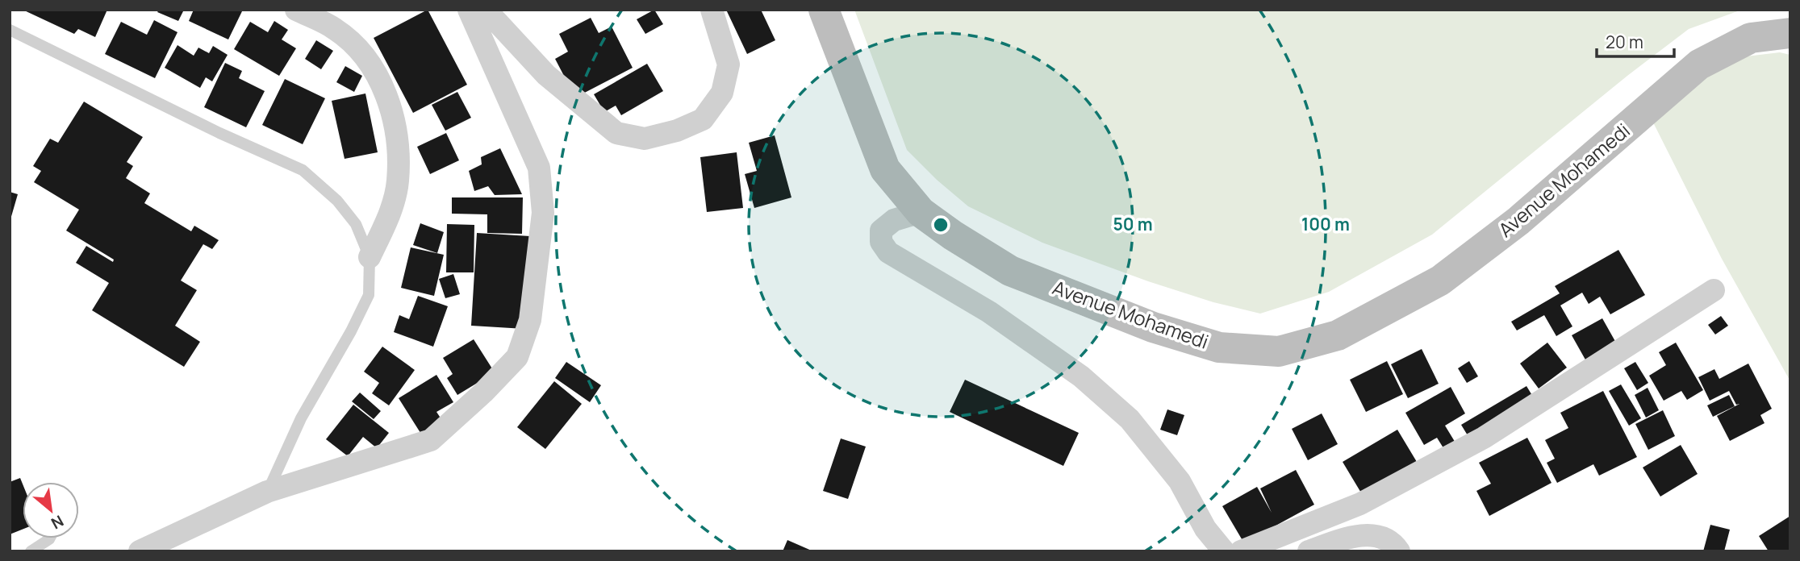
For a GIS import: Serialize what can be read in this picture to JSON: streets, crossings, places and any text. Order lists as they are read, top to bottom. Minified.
{"streets":{"main road":["Avenue Mohamedi"]},"scale_bar":"20 m","north":"bottom right","rings":["50 m","100 m"]}
